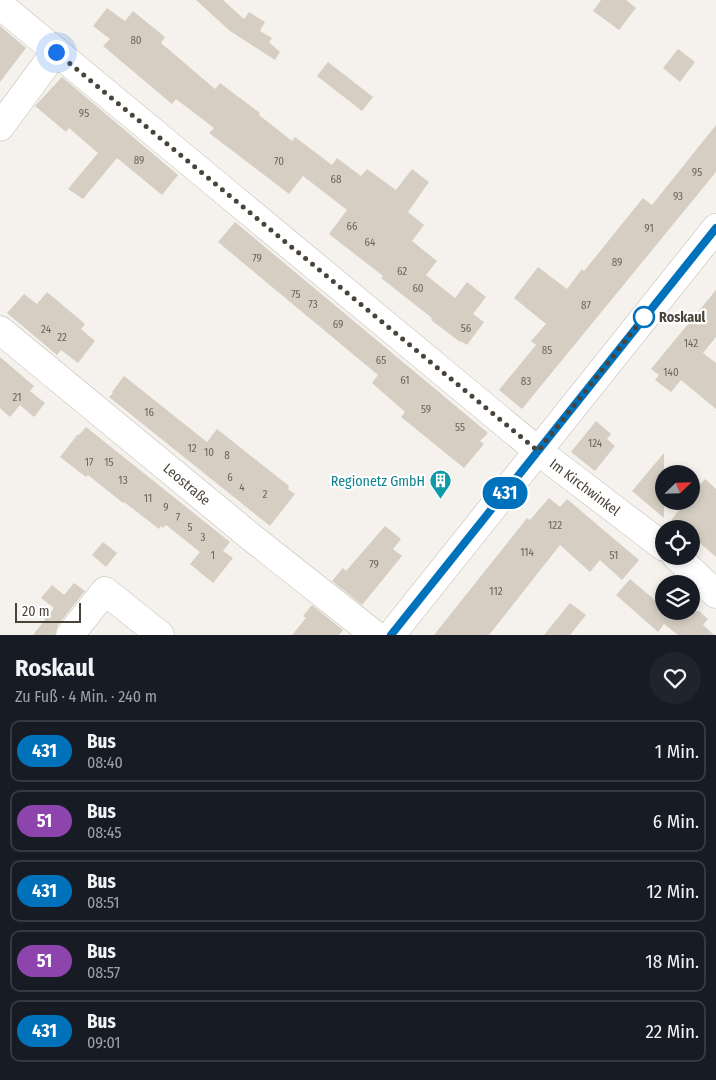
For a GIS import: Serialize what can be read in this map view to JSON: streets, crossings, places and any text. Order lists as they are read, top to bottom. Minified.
{"streets":{"street":["Leostraße","Im Kirchwinkel"]},"places":{"other":["Roskaul"],"building":["Regionetz GmbH"]},"lines":["bus line 431"],"house_numbers":["80","95","89","70","95","68","93","66","91","64","79","89","62","60","75","73","87","69","56","24","22","142","85","65","140","61","83","21","59","16","55","124","12","10","8","17","15","6","13","4","2","11","9","7","122","5","3","114","1","51","79","112"],"scale_bar":"20 m","north":"top right","page":{"on_map":"431","scale":"20 m","heading":["Roskaul","Zu Fuß · 4 Min. · 240 m"],"list":[{"mark":"431","name":"Bus","note":"08:40","value":"1 Min."},{"mark":"51","name":"Bus","note":"08:45","value":"6 Min."},{"mark":"431","name":"Bus","note":"08:51","value":"12 Min."},{"mark":"51","name":"Bus","note":"08:57","value":"18 Min."},{"mark":"431","name":"Bus","note":"09:01","value":"22 Min."}]}}
